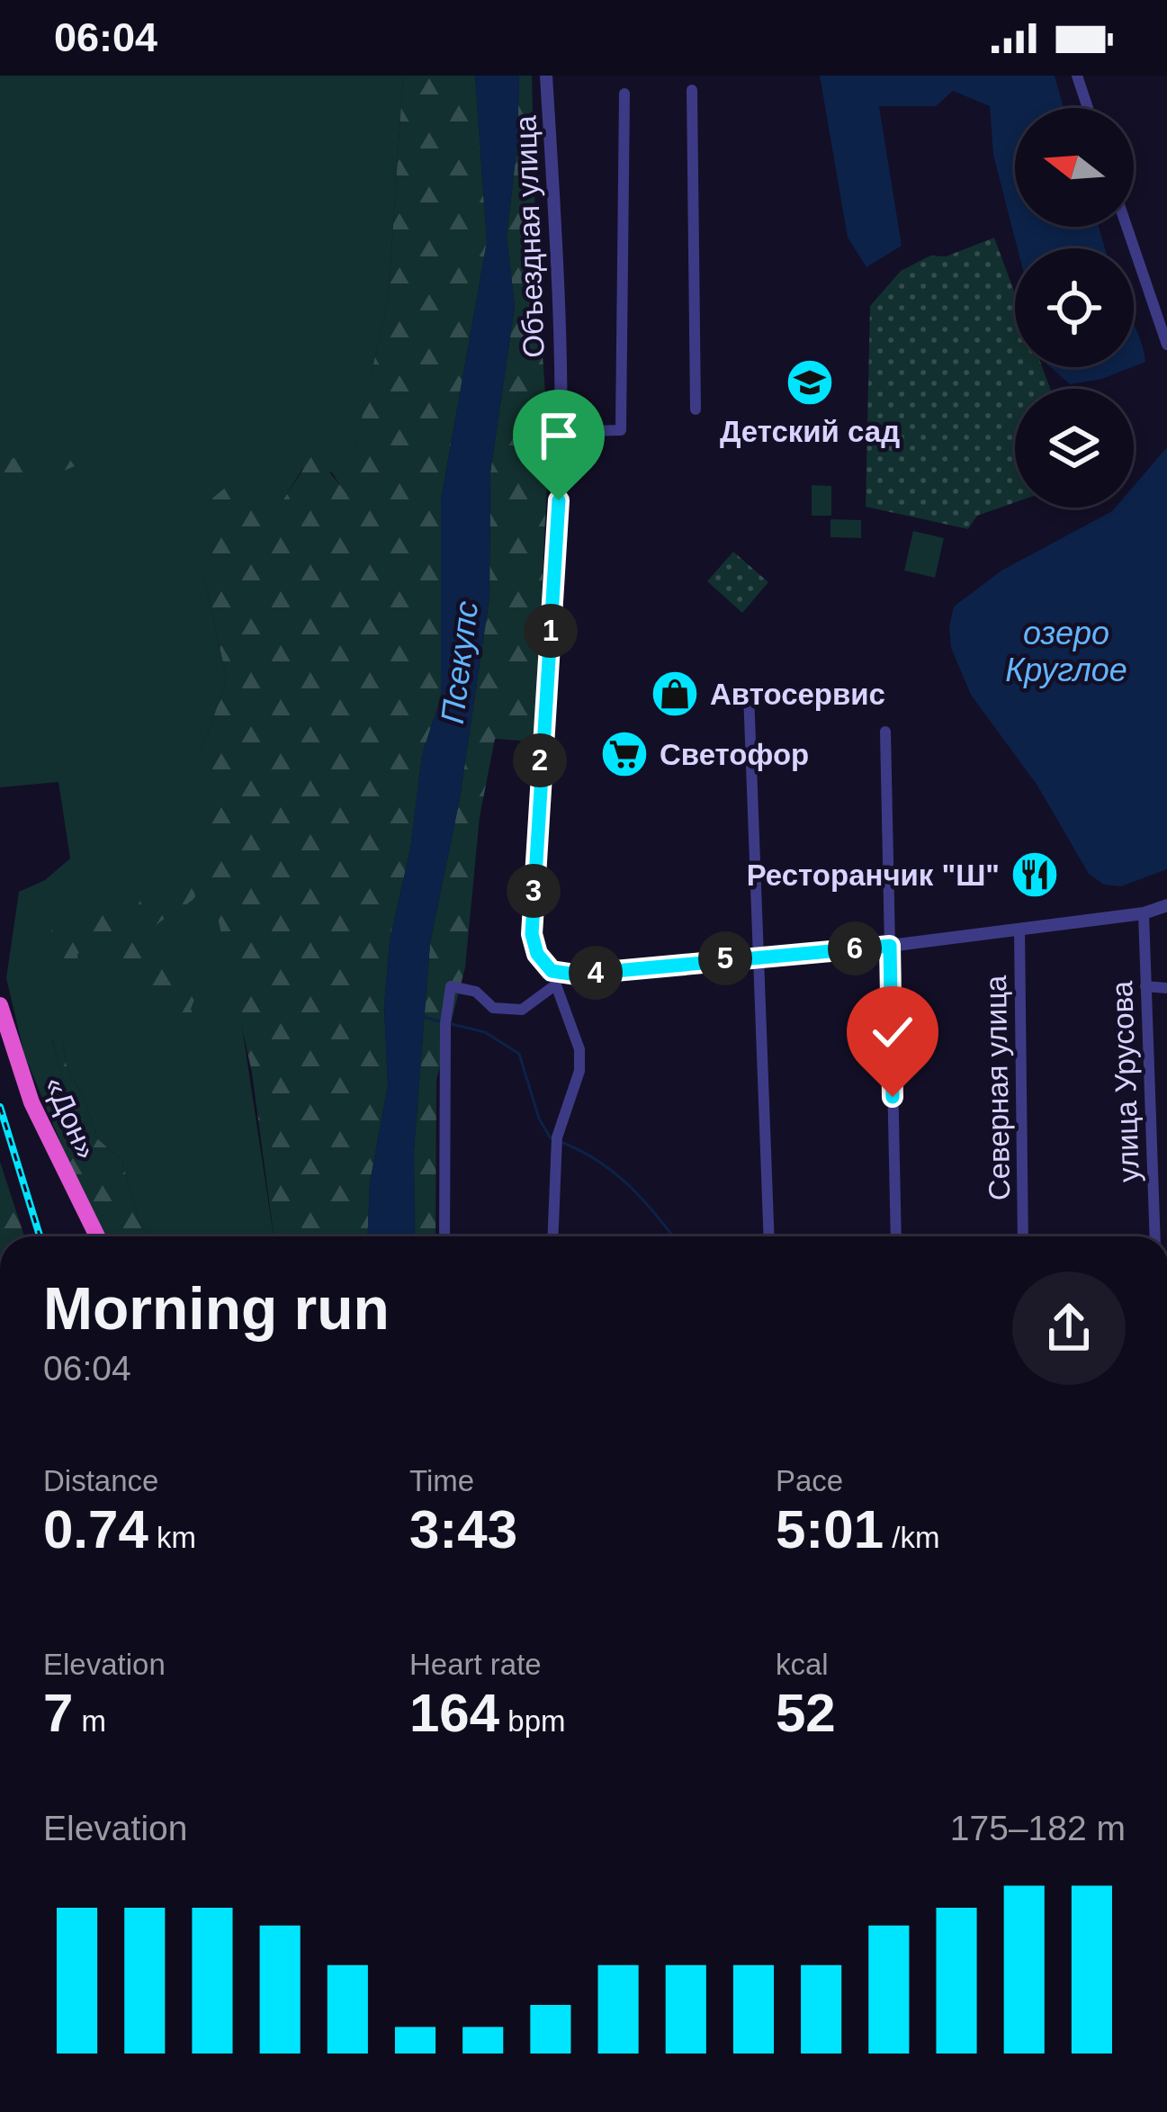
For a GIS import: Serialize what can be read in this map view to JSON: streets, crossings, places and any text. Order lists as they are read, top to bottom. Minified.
{"streets":{"highway":["«Дон»"],"street":["Объездная улица","улица Урусова","Северная улица"]},"water":["озеро Круглое","Псекупс"],"places":{"school or university":["Детский сад"],"shop":["Автосервис"],"supermarket":["Светофор"],"restaurant":["Ресторанчик \"Ш\""]},"north":"left","page":{"status":"06:04","pins":["1","2","3","6","5","4"],"heading":["Morning run","06:04"],"stats":[["Distance","0.74 km"],["Time","3:43"],["Pace","5:01 /km"],["Elevation","7 m"],["Heart rate","164 bpm"],["kcal","52"]],"chart":["Elevation","175–182 m"]}}
